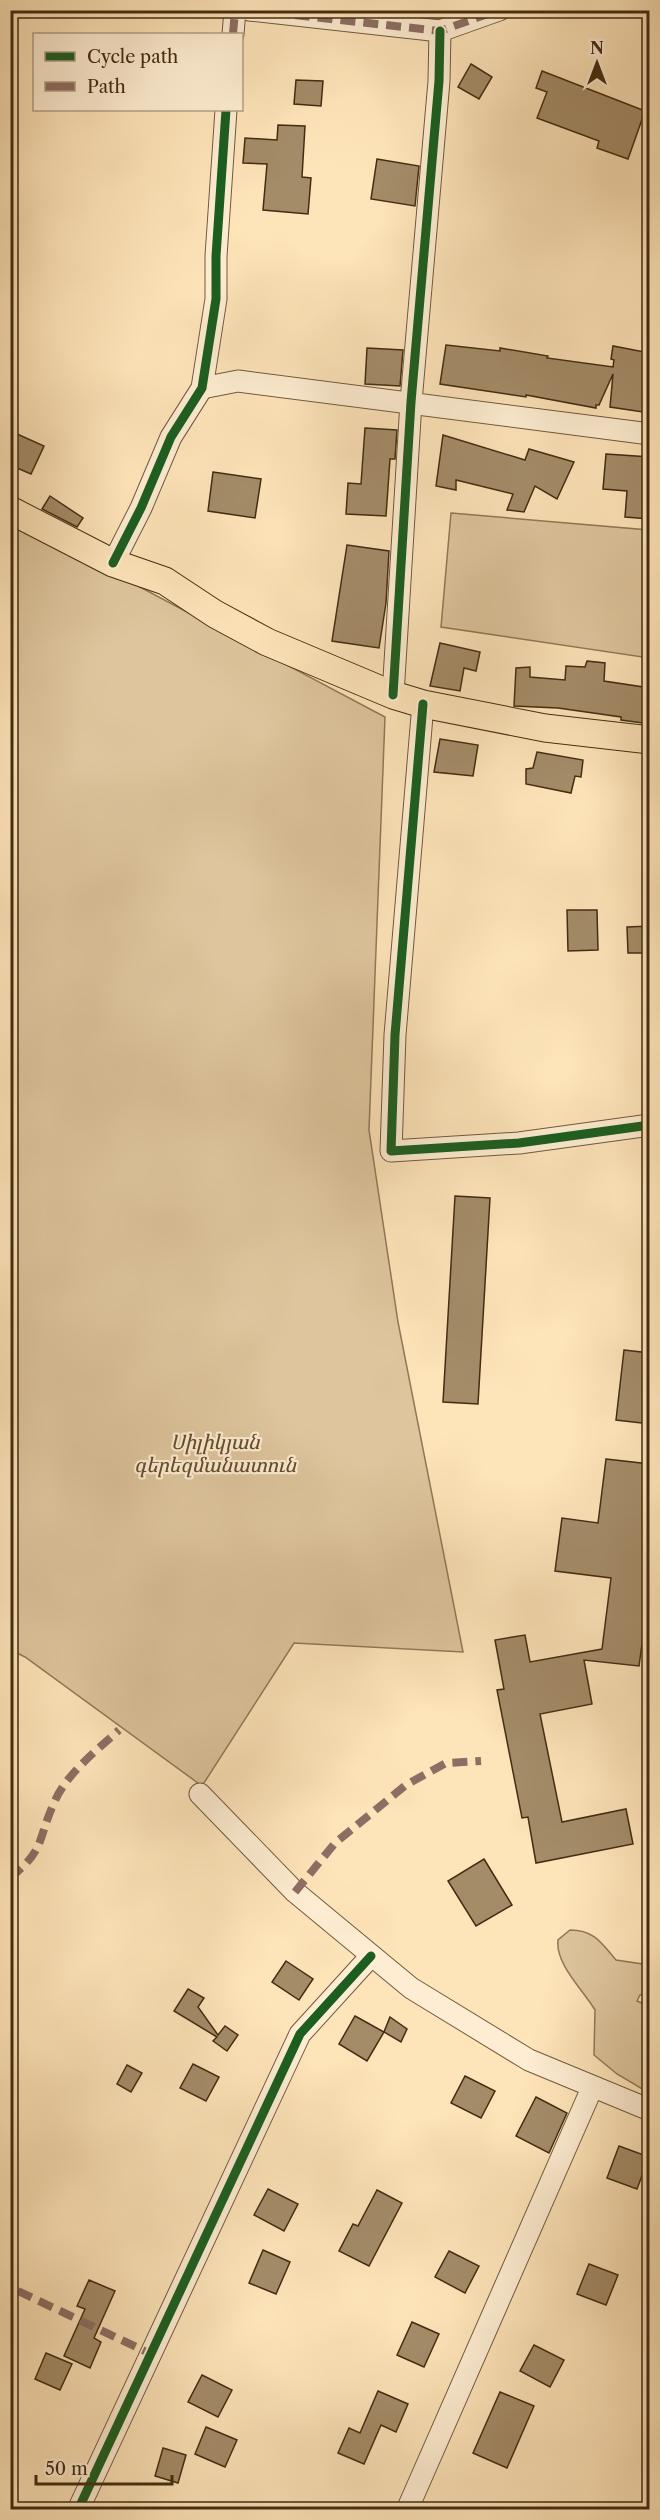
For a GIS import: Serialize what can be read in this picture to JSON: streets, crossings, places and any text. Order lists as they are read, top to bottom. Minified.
{"parks":["Սիլիկյան գերեզմանատուն"],"legend":["Cycle path","Path"],"scale_bar":"50 m","north":"top"}
